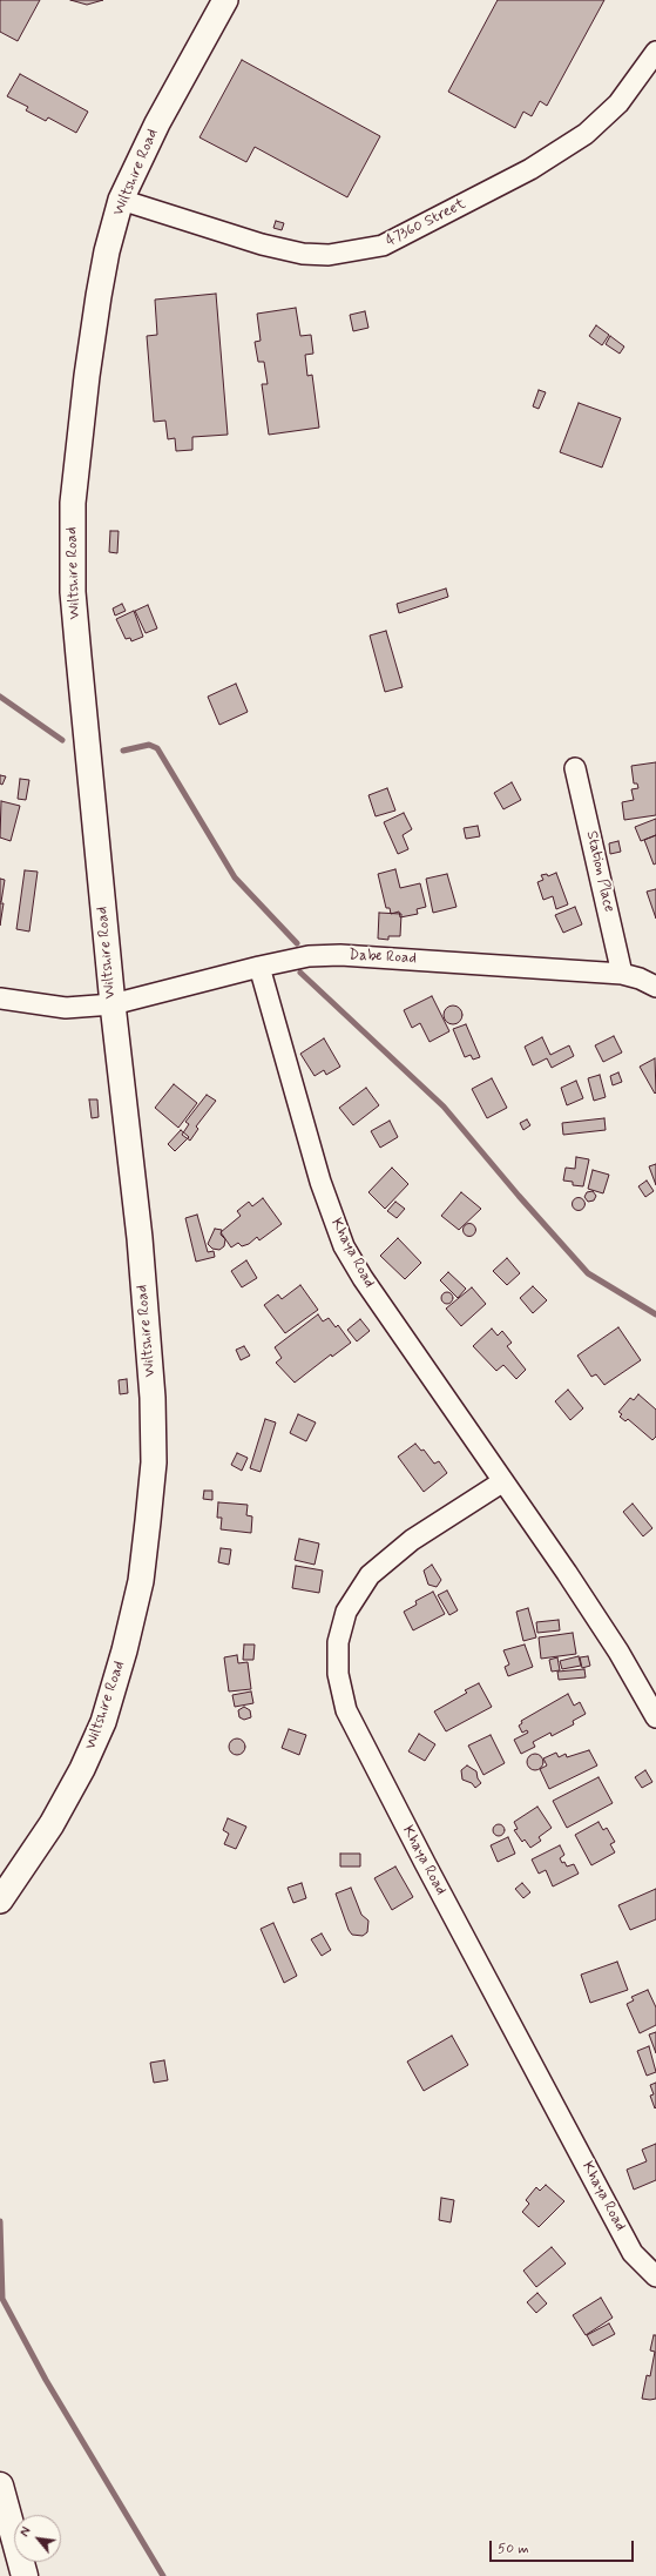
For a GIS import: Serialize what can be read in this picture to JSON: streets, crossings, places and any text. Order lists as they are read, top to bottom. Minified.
{"streets":{"street":["Wiltshire Road","47360 Street","Station Place","Dabe Road","Khaya Road"]},"crossings":[["Wiltshire Road","47360 Street"],["Wiltshire Road","Dabe Road"],["Station Place","Dabe Road"],["Dabe Road","Khaya Road"]],"scale_bar":"50 m","north":"top left"}
